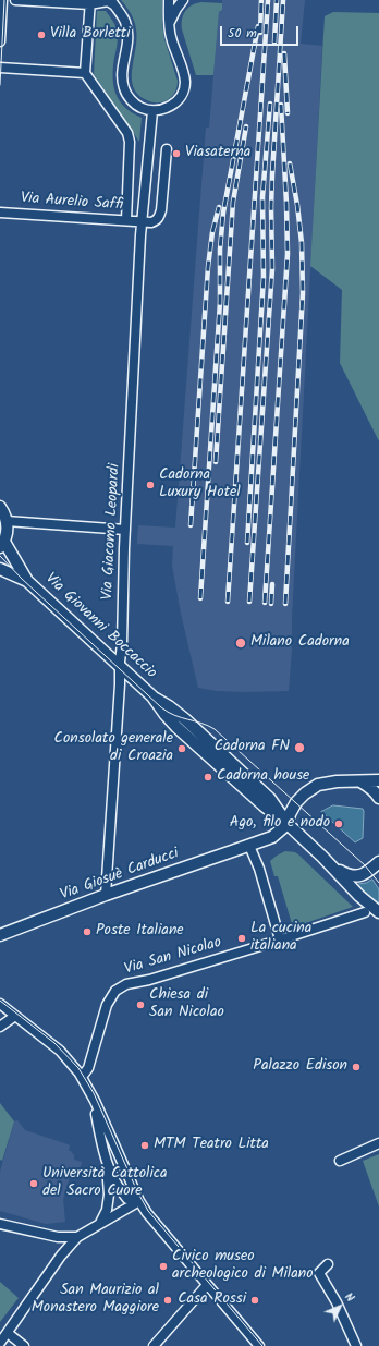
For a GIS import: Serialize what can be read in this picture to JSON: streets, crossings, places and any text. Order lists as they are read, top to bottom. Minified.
{"streets":{"street":["Via Aurelio Saffi","Via Giacomo Leopardi","Via Giovanni Boccaccio","Via Giosuè Carducci","Via San Nicolao"]},"crossings":[["Via Aurelio Saffi","Via Giacomo Leopardi"],["Via Giacomo Leopardi","Via Giovanni Boccaccio"],["Via Giacomo Leopardi","Via Giosuè Carducci"],["Via Giovanni Boccaccio","Via Giosuè Carducci"]],"places":["Villa Borletti","Viasaterna","Cadorna Luxury Hotel","Milano Cadorna","Cadorna FN","Consolato generale di Croazia","Cadorna house","Ago, filo e nodo","Poste Italiane","La cucina italiana","Chiesa di San Nicolao","Palazzo Edison","MTM Teatro Litta","Università Cattolica del Sacro Cuore","Civico museo archeologico di Milano","San Maurizio al Monastero Maggiore","Casa Rossi"],"scale_bar":"50 m","north":"top right"}
